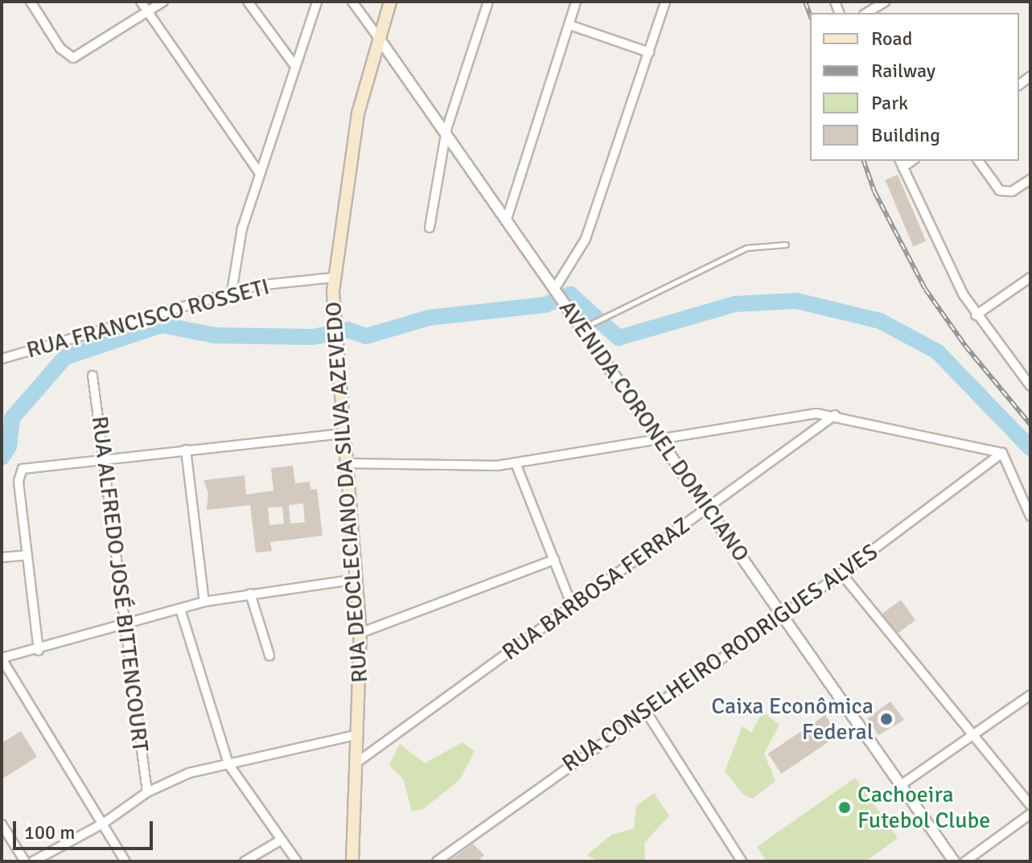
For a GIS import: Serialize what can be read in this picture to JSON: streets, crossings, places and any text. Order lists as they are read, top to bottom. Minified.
{"streets":{"main road":["RUA DEOCLECIANO DA SILVA AZEVEDO"],"street":["RUA FRANCISCO ROSSETI","AVENIDA CORONEL DOMICIANO","RUA ALFREDO JOSÉ BITTENCOURT","RUA BARBOSA FERRAZ","RUA CONSELHEIRO RODRIGUES ALVES"]},"crossings":[["RUA FRANCISCO ROSSETI","RUA DEOCLECIANO DA SILVA AZEVEDO"],["AVENIDA CORONEL DOMICIANO","RUA DEOCLECIANO DA SILVA AZEVEDO"],["AVENIDA CORONEL DOMICIANO","RUA BARBOSA FERRAZ"],["AVENIDA CORONEL DOMICIANO","RUA CONSELHEIRO RODRIGUES ALVES"],["RUA DEOCLECIANO DA SILVA AZEVEDO","RUA BARBOSA FERRAZ"]],"places":["Caixa Econômica Federal","Cachoeira Futebol Clube"],"legend":["Road","Railway","Park","Building"],"scale_bar":"100 m"}
